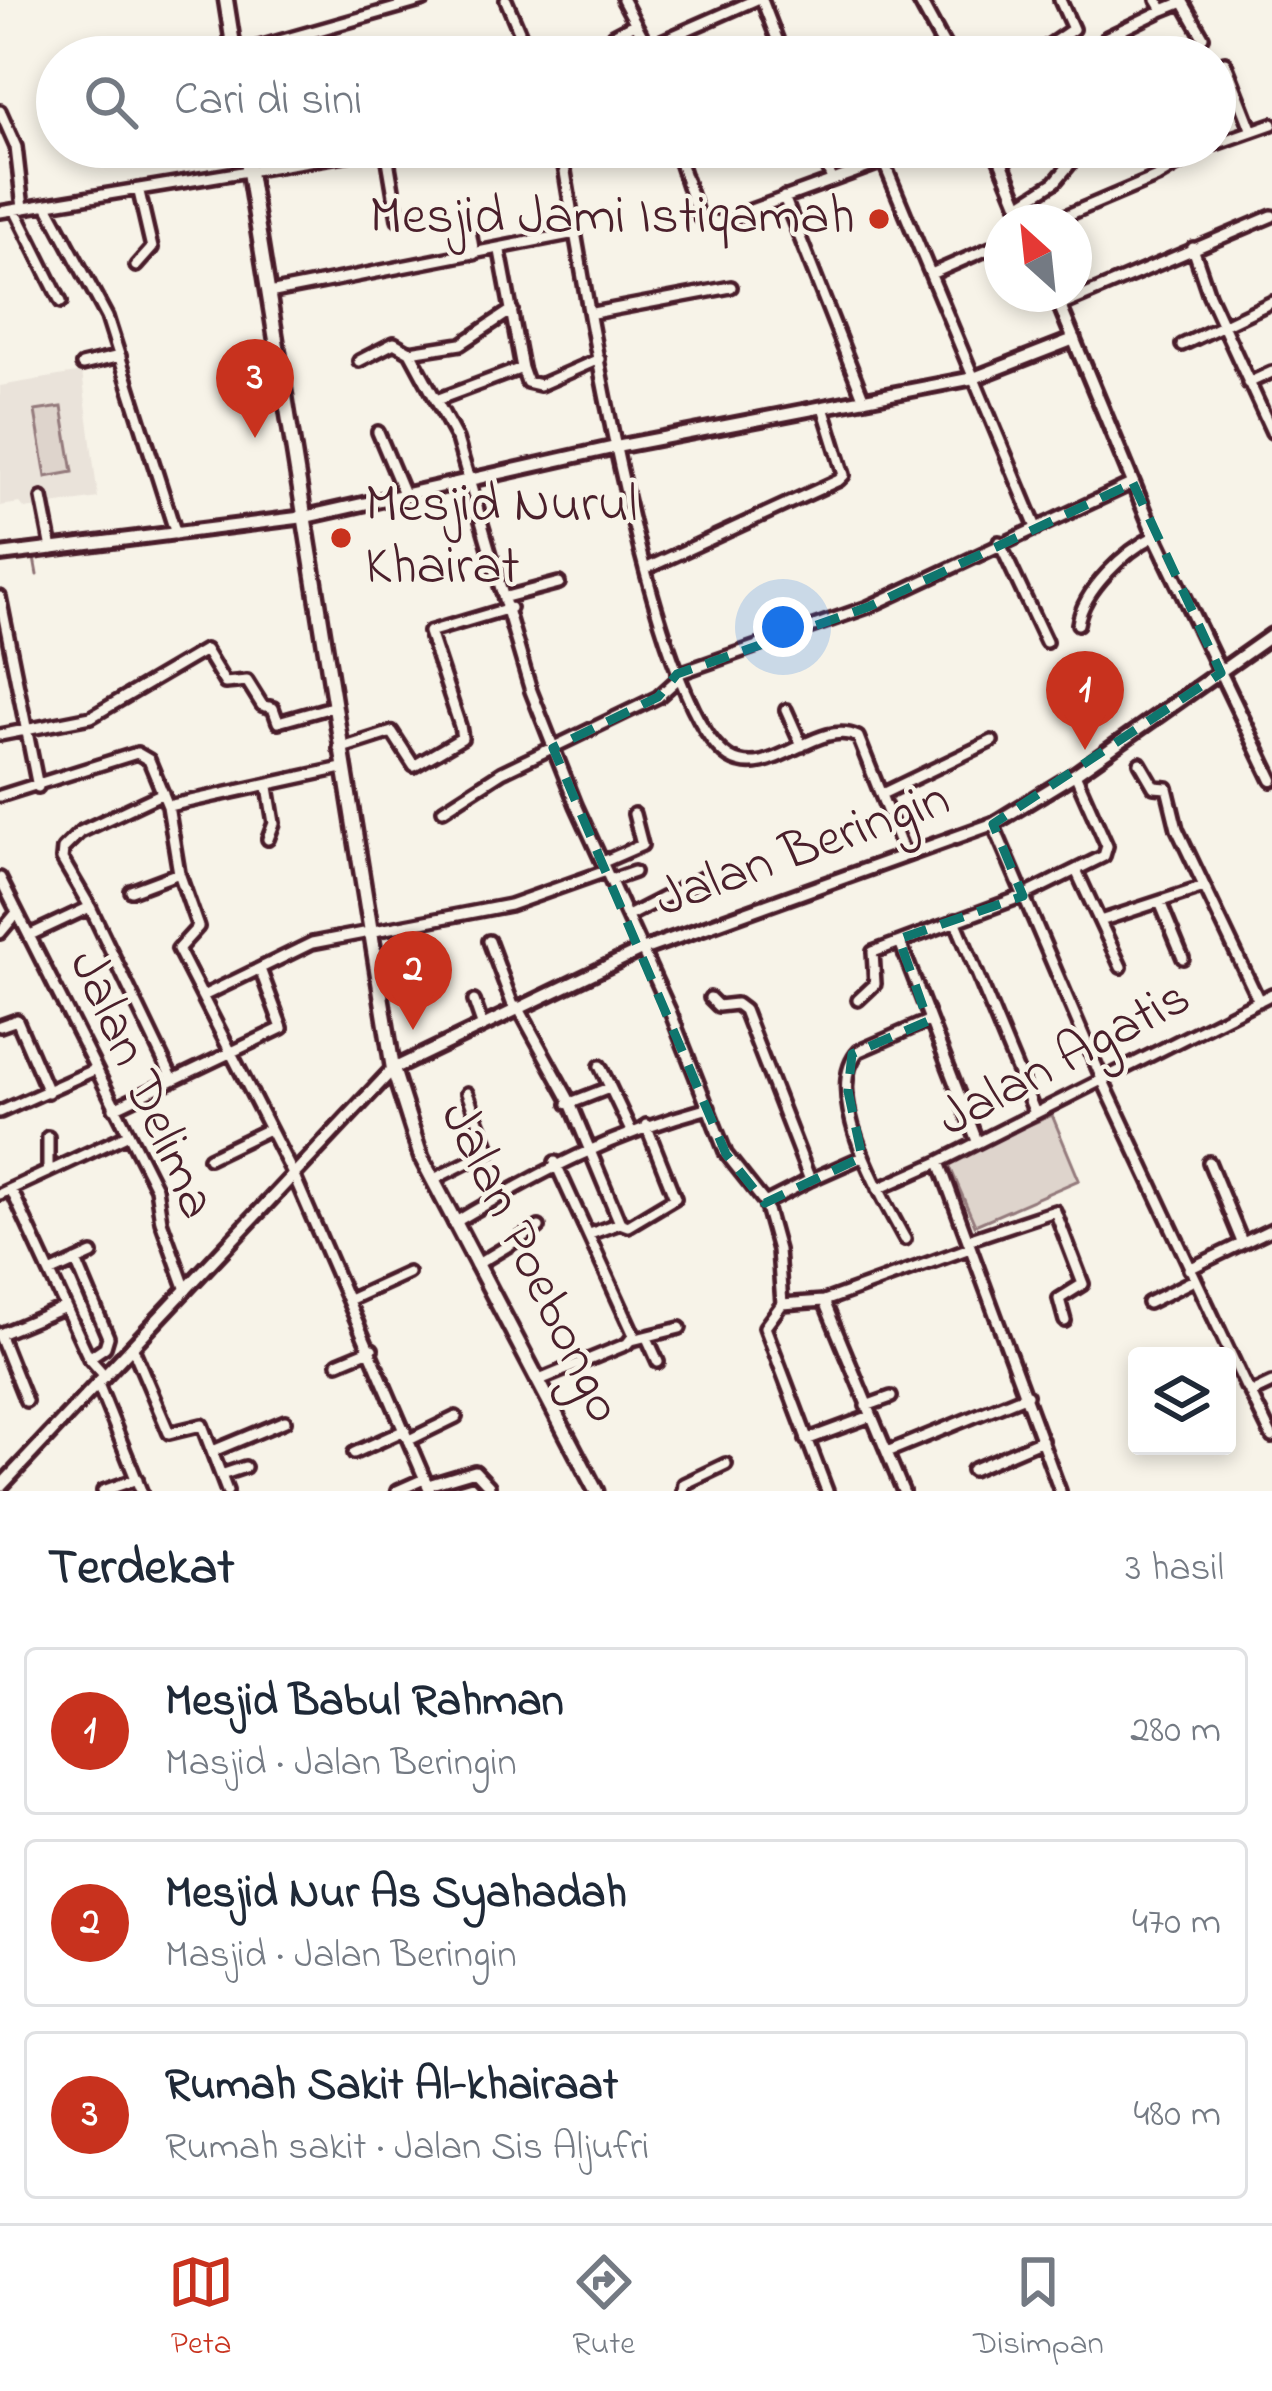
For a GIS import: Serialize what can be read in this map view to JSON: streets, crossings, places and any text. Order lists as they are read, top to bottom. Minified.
{"streets":{"main road":["Jalan Poebongo"],"street":["Jalan Beringin","Jalan Agatis","Jalan Delima"]},"crossings":[["Jalan Beringin","Jalan Poebongo"]],"places":["Mesjid Jami Istiqamah","Mesjid Nurul Khairat"],"north":"top left","page":{"search":"Cari di sini","pins":["3","1","2"],"heading":["Terdekat","3 hasil"],"list":[{"mark":"1","name":"Mesjid Babul Rahman","note":"Masjid · Jalan Beringin","value":"280 m"},{"mark":"2","name":"Mesjid Nur As Syahadah","note":"Masjid · Jalan Beringin","value":"470 m"},{"mark":"3","name":"Rumah Sakit Al-khairaat","note":"Rumah sakit · Jalan Sis Aljufri","value":"480 m"}],"nav":["Peta","Rute","Disimpan"]}}
